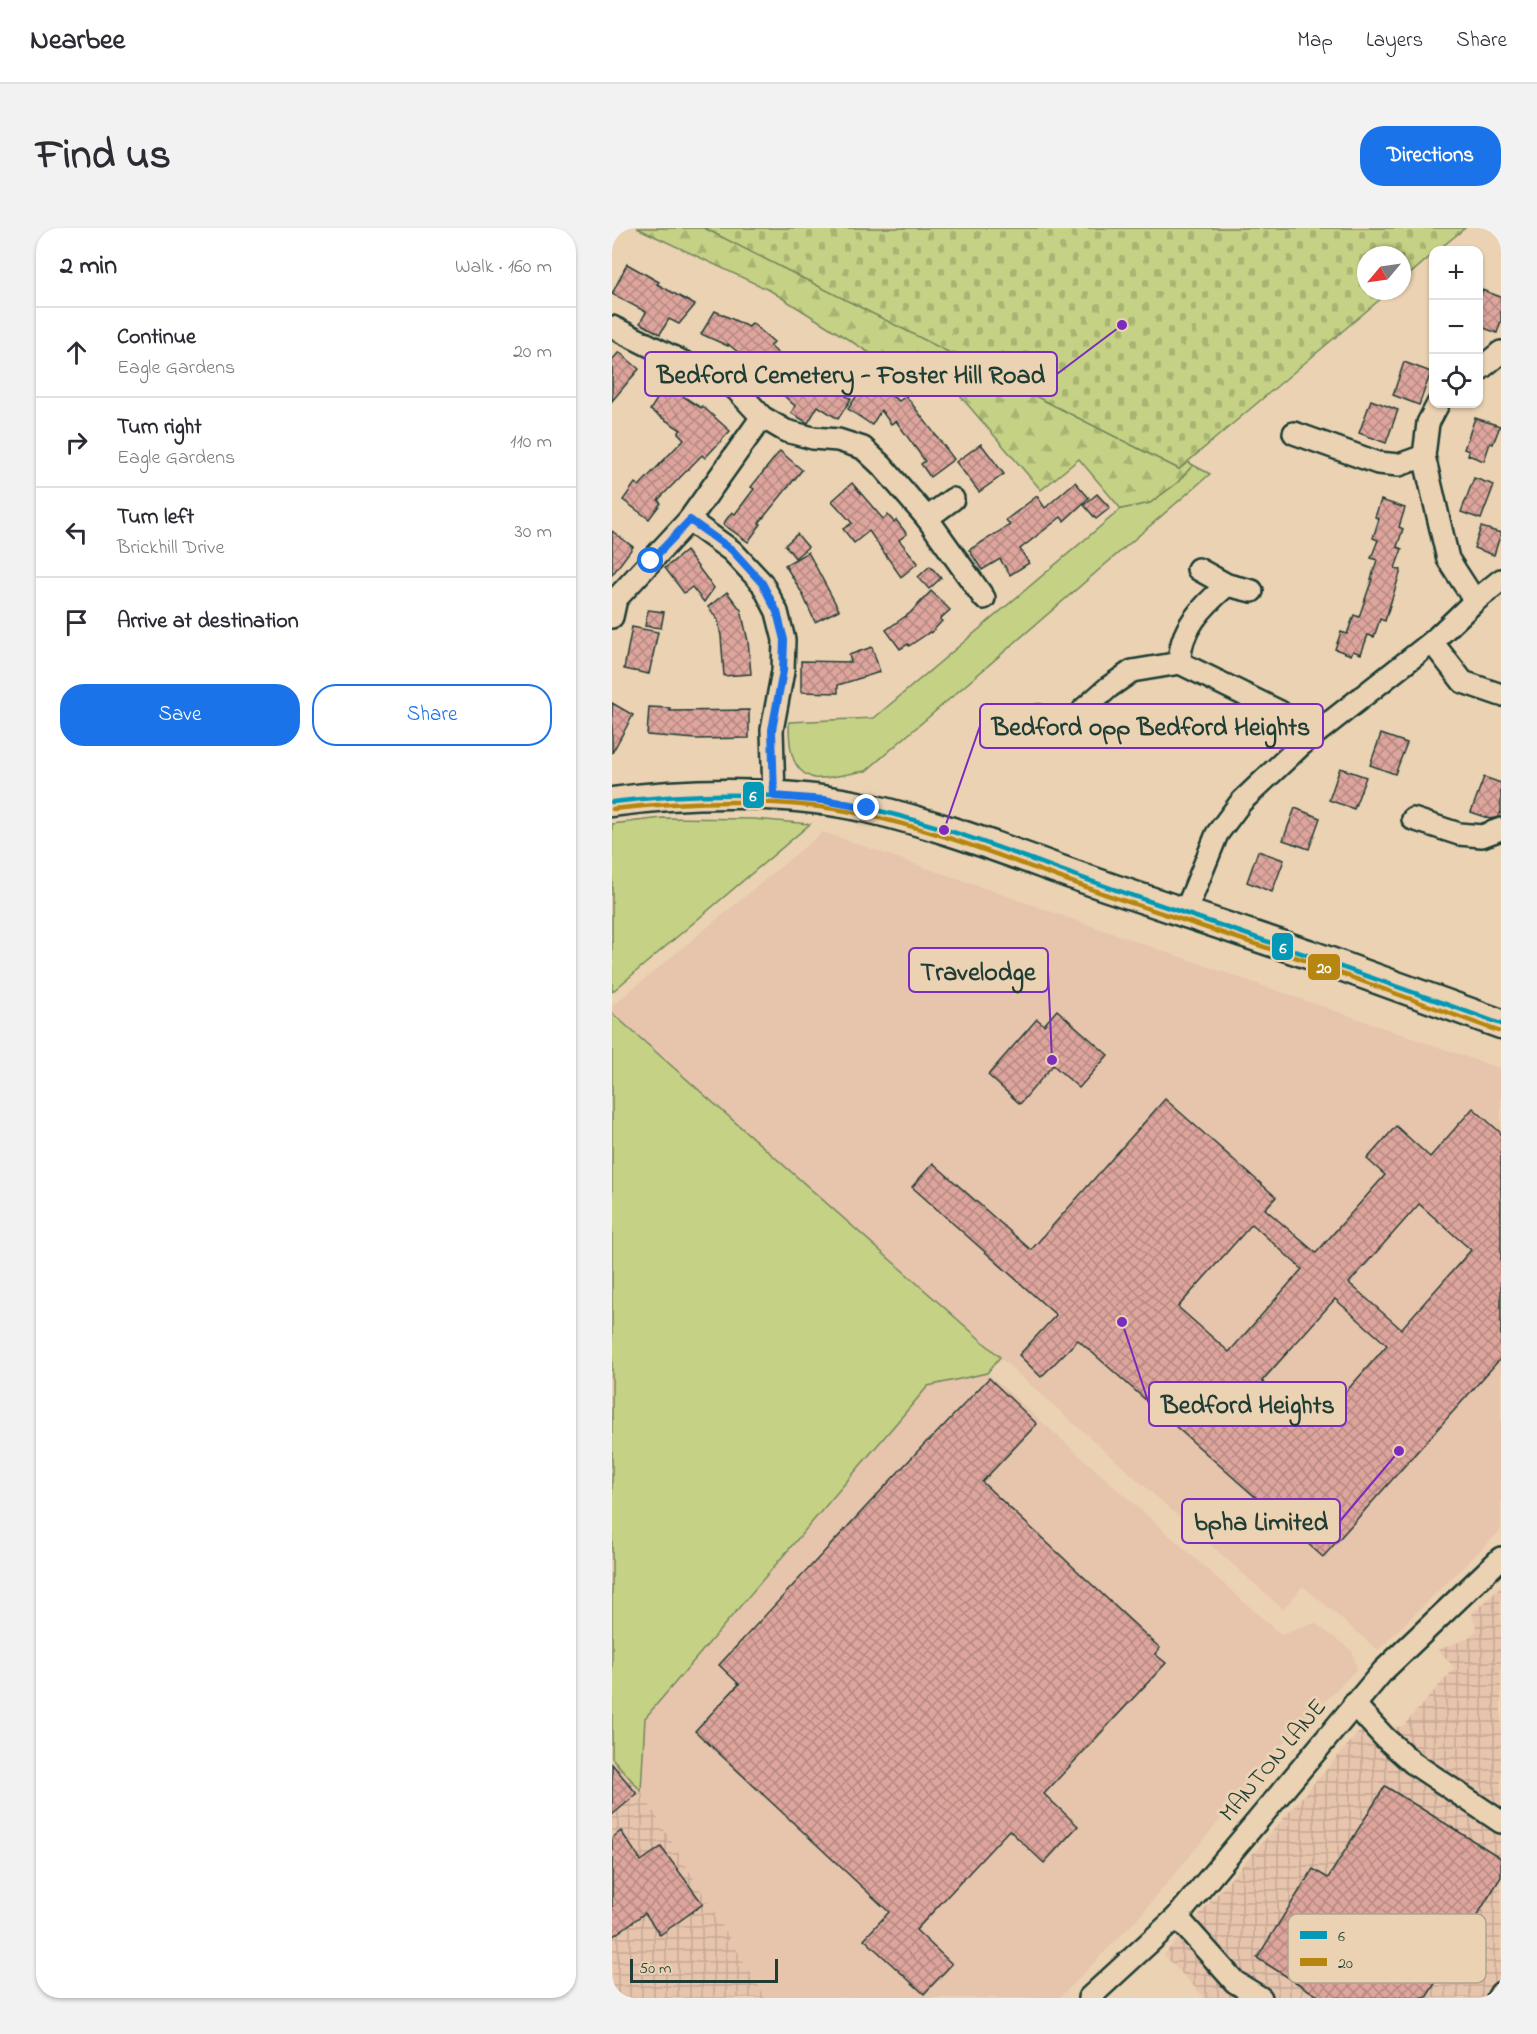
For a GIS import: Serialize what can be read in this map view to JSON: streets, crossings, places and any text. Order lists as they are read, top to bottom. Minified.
{"streets":{"street":["MANTON LANE"]},"places":["Bedford Cemetery - Foster Hill Road","Bedford opp Bedford Heights","Travelodge","Bedford Heights","bpha Limited"],"lines":["transit line 6","transit line 20"],"legend":["6","20"],"scale_bar":"50 m","north":"bottom left","page":{"header":"Nearbee","nav":["Map","Layers","Share"],"title":"Find us","buttons":["Directions",["Save","Share"]],"heading":["2 min","Walk · 160 m"],"map_buttons":["+","−"],"list":[["Continue","Eagle Gardens","20 m"],["Turn right","Eagle Gardens","110 m"],["Turn left","Brickhill Drive","30 m"],"Arrive at destination"],"scale":"50 m"}}
